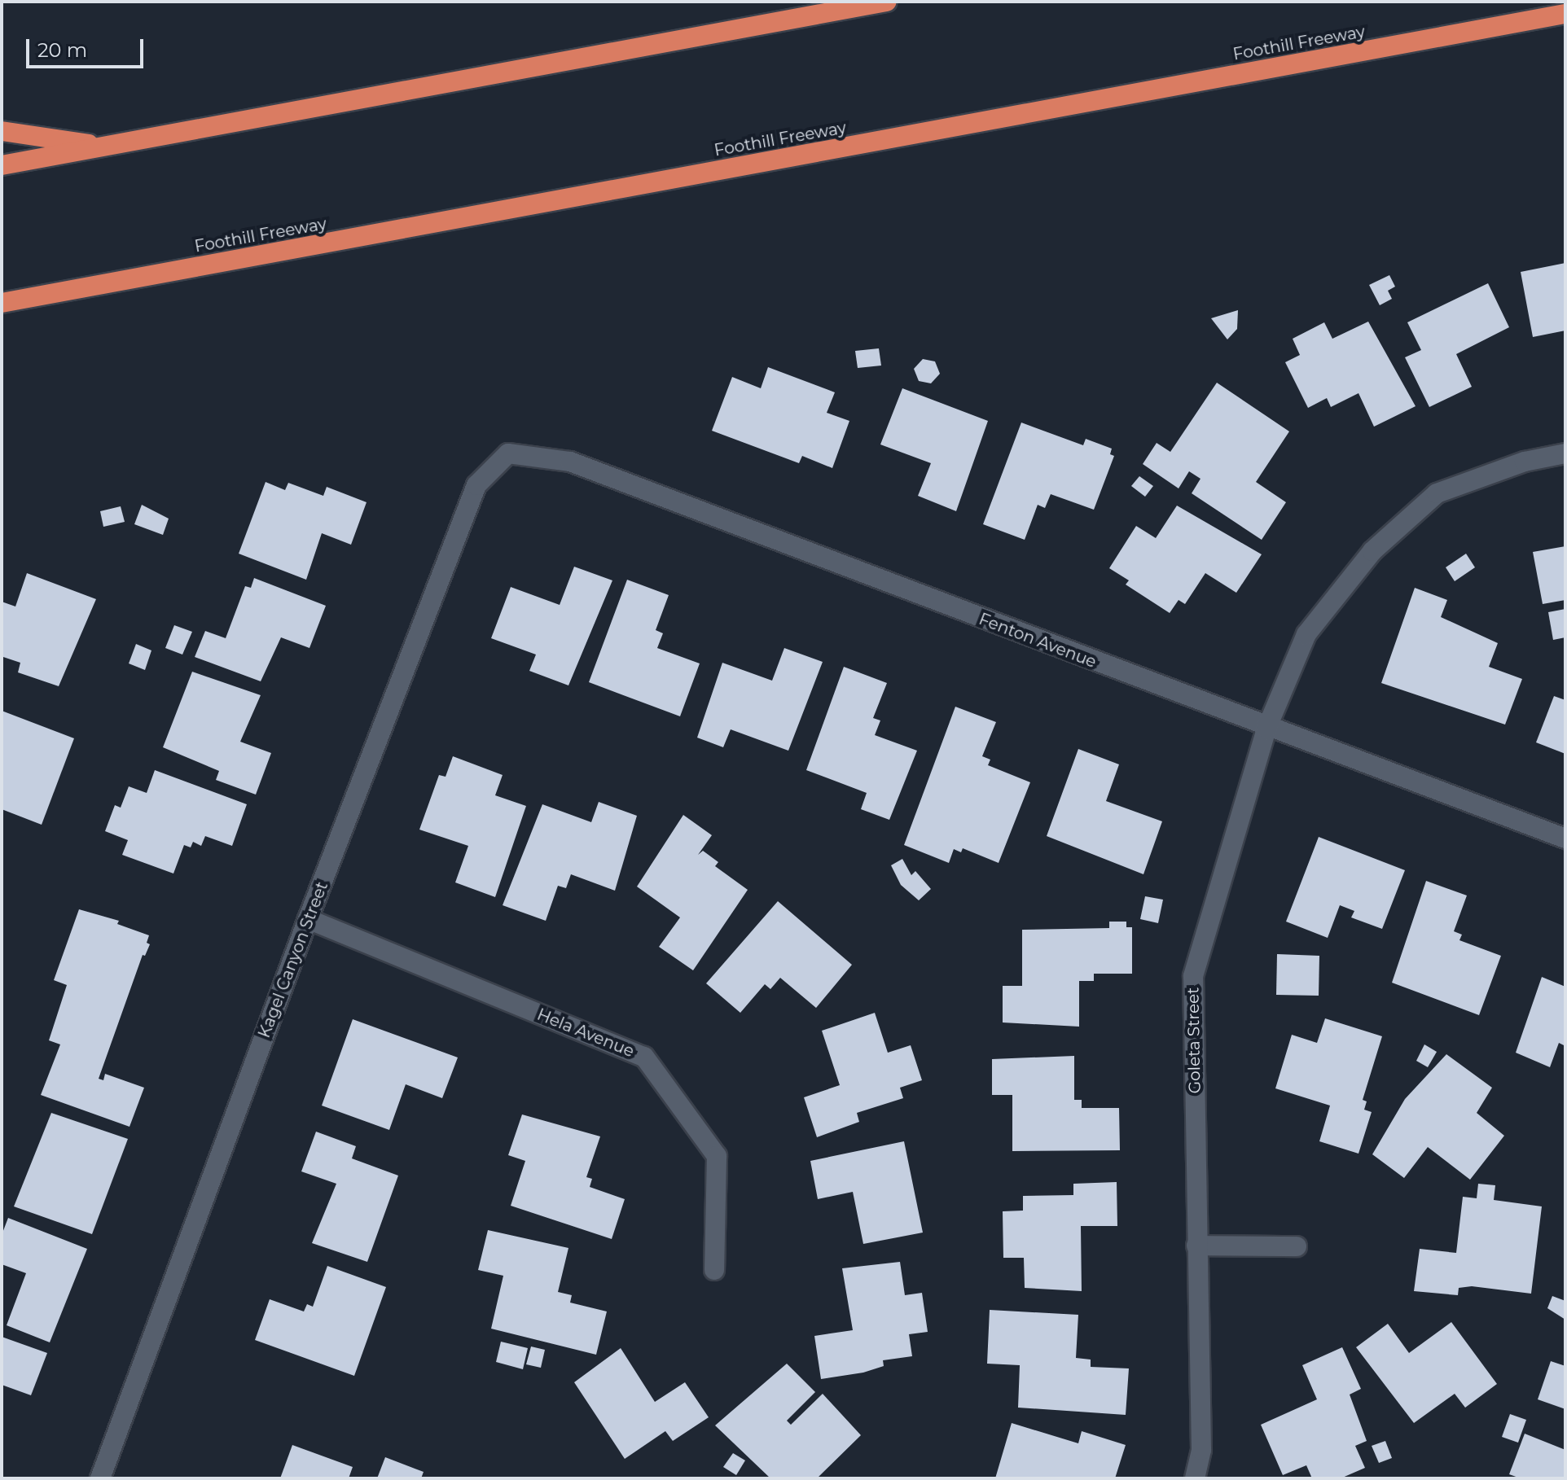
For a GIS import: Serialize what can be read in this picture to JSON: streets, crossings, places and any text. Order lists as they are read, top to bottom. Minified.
{"streets":{"highway":["Foothill Freeway"],"street":["Fenton Avenue","Kagel Canyon Street","Hela Avenue","Goleta Street"]},"crossings":[["Fenton Avenue","Kagel Canyon Street"],["Fenton Avenue","Goleta Street"],["Kagel Canyon Street","Hela Avenue"]],"scale_bar":"20 m"}
